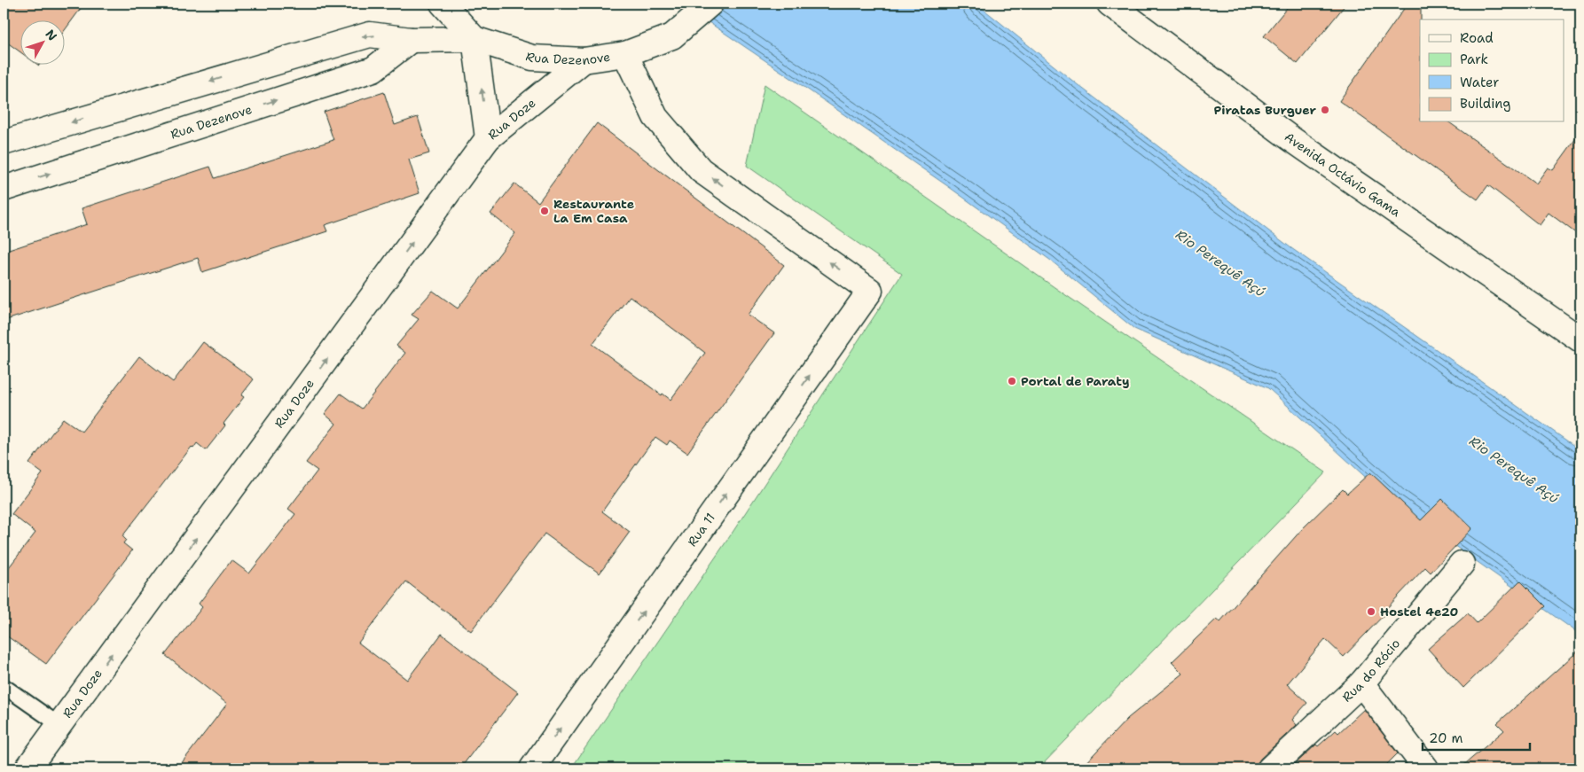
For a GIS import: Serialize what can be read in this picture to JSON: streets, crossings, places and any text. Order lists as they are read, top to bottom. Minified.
{"streets":{"street":["Rua Dezenove","Rua Doze","Avenida Octávio Gama","Rua 11","Rua do Rócio"]},"crossings":[["Rua Dezenove","Rua Doze"],["Rua Dezenove","Rua 11"]],"one_way":["Rua Doze"],"water":["Rio Perequê Açú"],"places":["Piratas Burguer","Restaurante La Em Casa","Portal de Paraty","Hostel 4e20"],"legend":["Road","Park","Water","Building"],"scale_bar":"20 m","north":"top right"}
